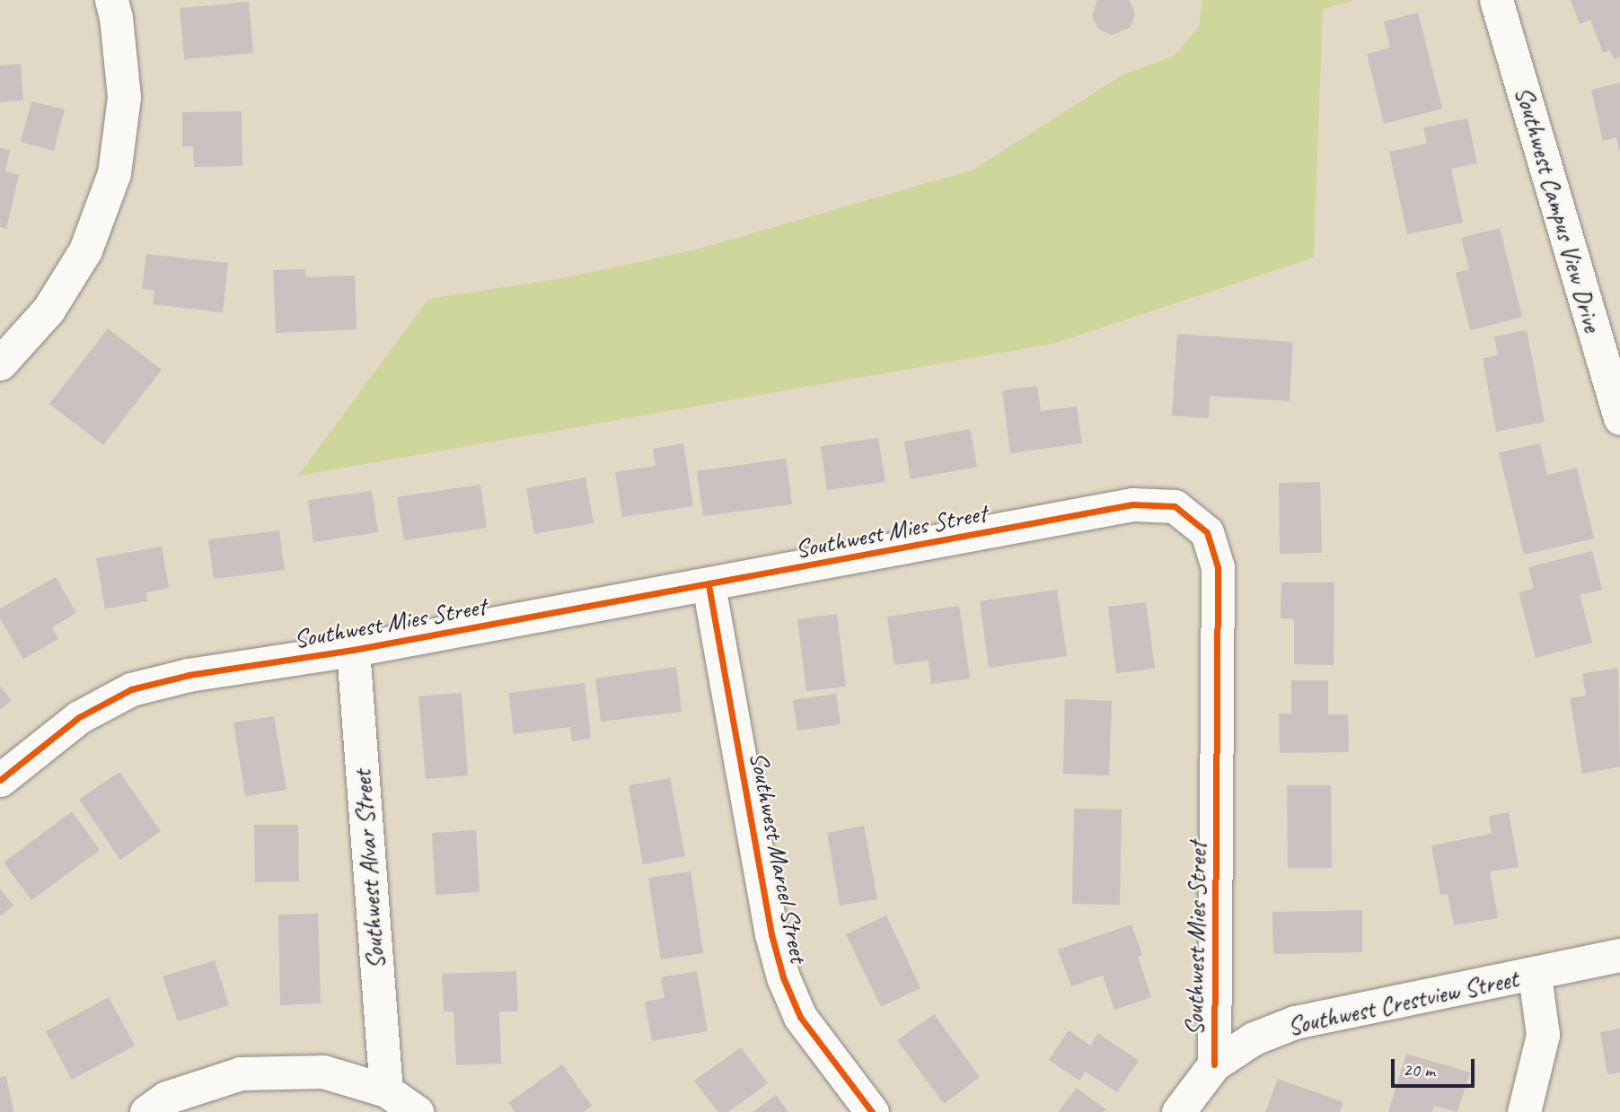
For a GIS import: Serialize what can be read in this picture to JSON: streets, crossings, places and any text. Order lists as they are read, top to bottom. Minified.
{"streets":{"street":["Southwest Campus View Drive","Southwest Mies Street","Southwest Marcel Street","Southwest Alvar Street","Southwest Crestview Street"]},"crossings":[["Southwest Mies Street","Southwest Marcel Street"],["Southwest Mies Street","Southwest Alvar Street"],["Southwest Mies Street","Southwest Crestview Street"]],"scale_bar":"20 m"}
